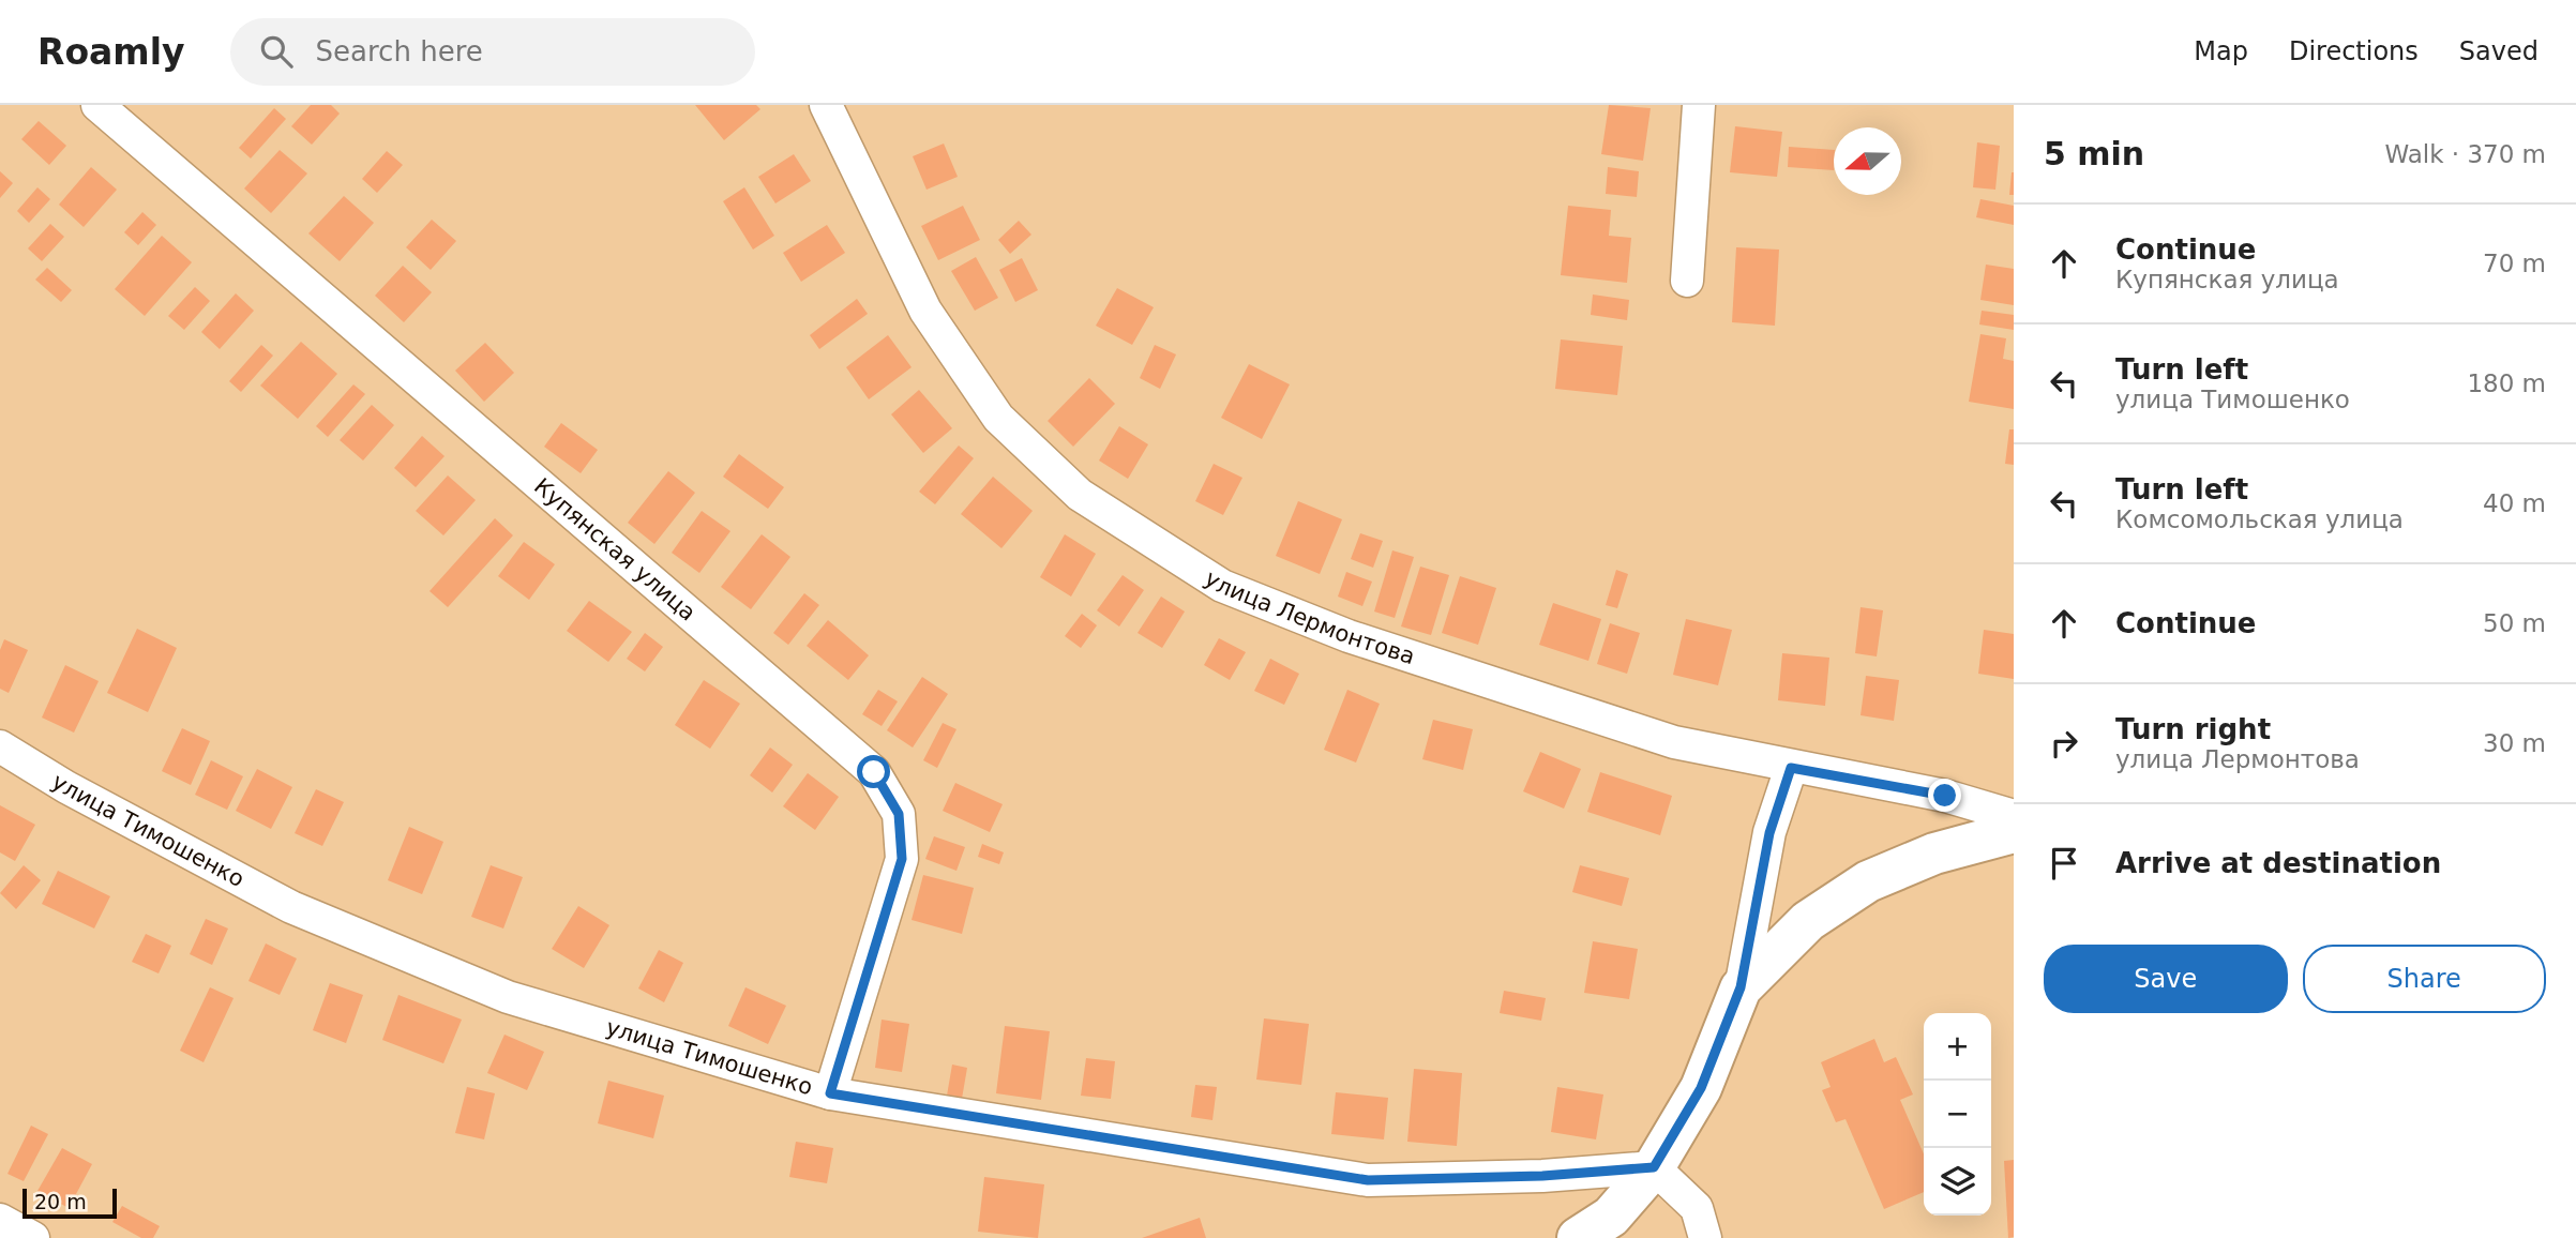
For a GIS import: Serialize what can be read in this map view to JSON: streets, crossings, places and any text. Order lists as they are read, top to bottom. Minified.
{"streets":{"street":["Купянская улица","улица Лермонтова","улица Тимошенко"]},"crossings":[["Купянская улица","улица Тимошенко"]],"scale_bar":"20 m","north":"left","page":{"header":"Roamly","search":"Search here","nav":["Map","Directions","Saved"],"heading":["5 min","Walk · 370 m"],"list":[["Continue","Купянская улица","70 m"],["Turn left","улица Тимошенко","180 m"],["Turn left","Комсомольская улица","40 m"],["Continue","50 m"],["Turn right","улица Лермонтова","30 m"],"Arrive at destination"],"buttons":["Save","Share"],"map_buttons":["+","−"],"scale":"20 m"}}
